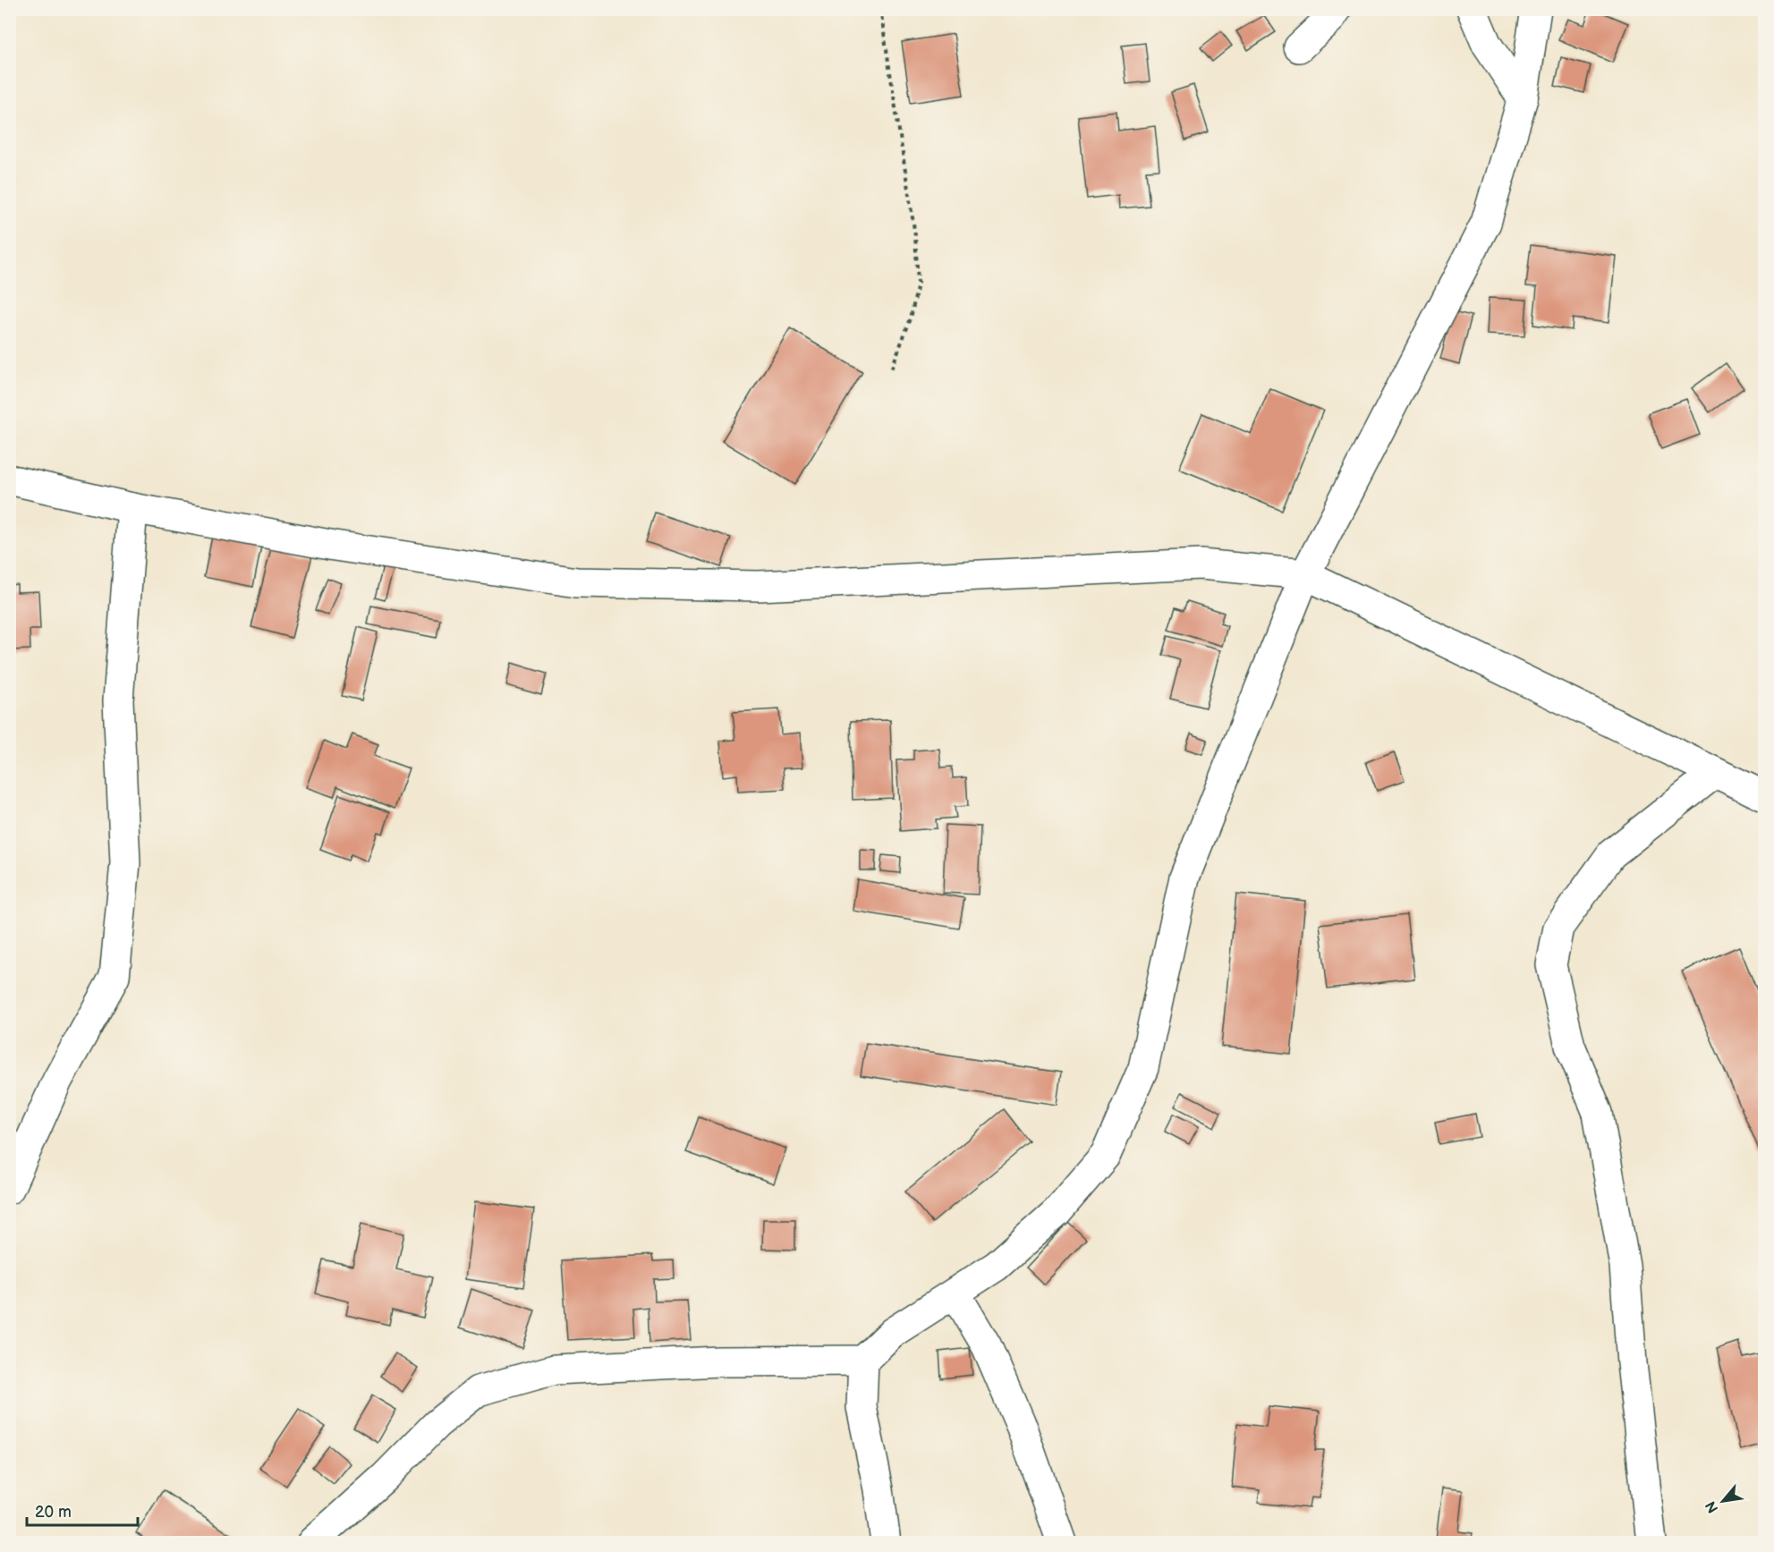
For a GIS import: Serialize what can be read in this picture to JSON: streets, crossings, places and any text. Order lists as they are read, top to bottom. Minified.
{"scale_bar":"20 m","north":"bottom left"}
